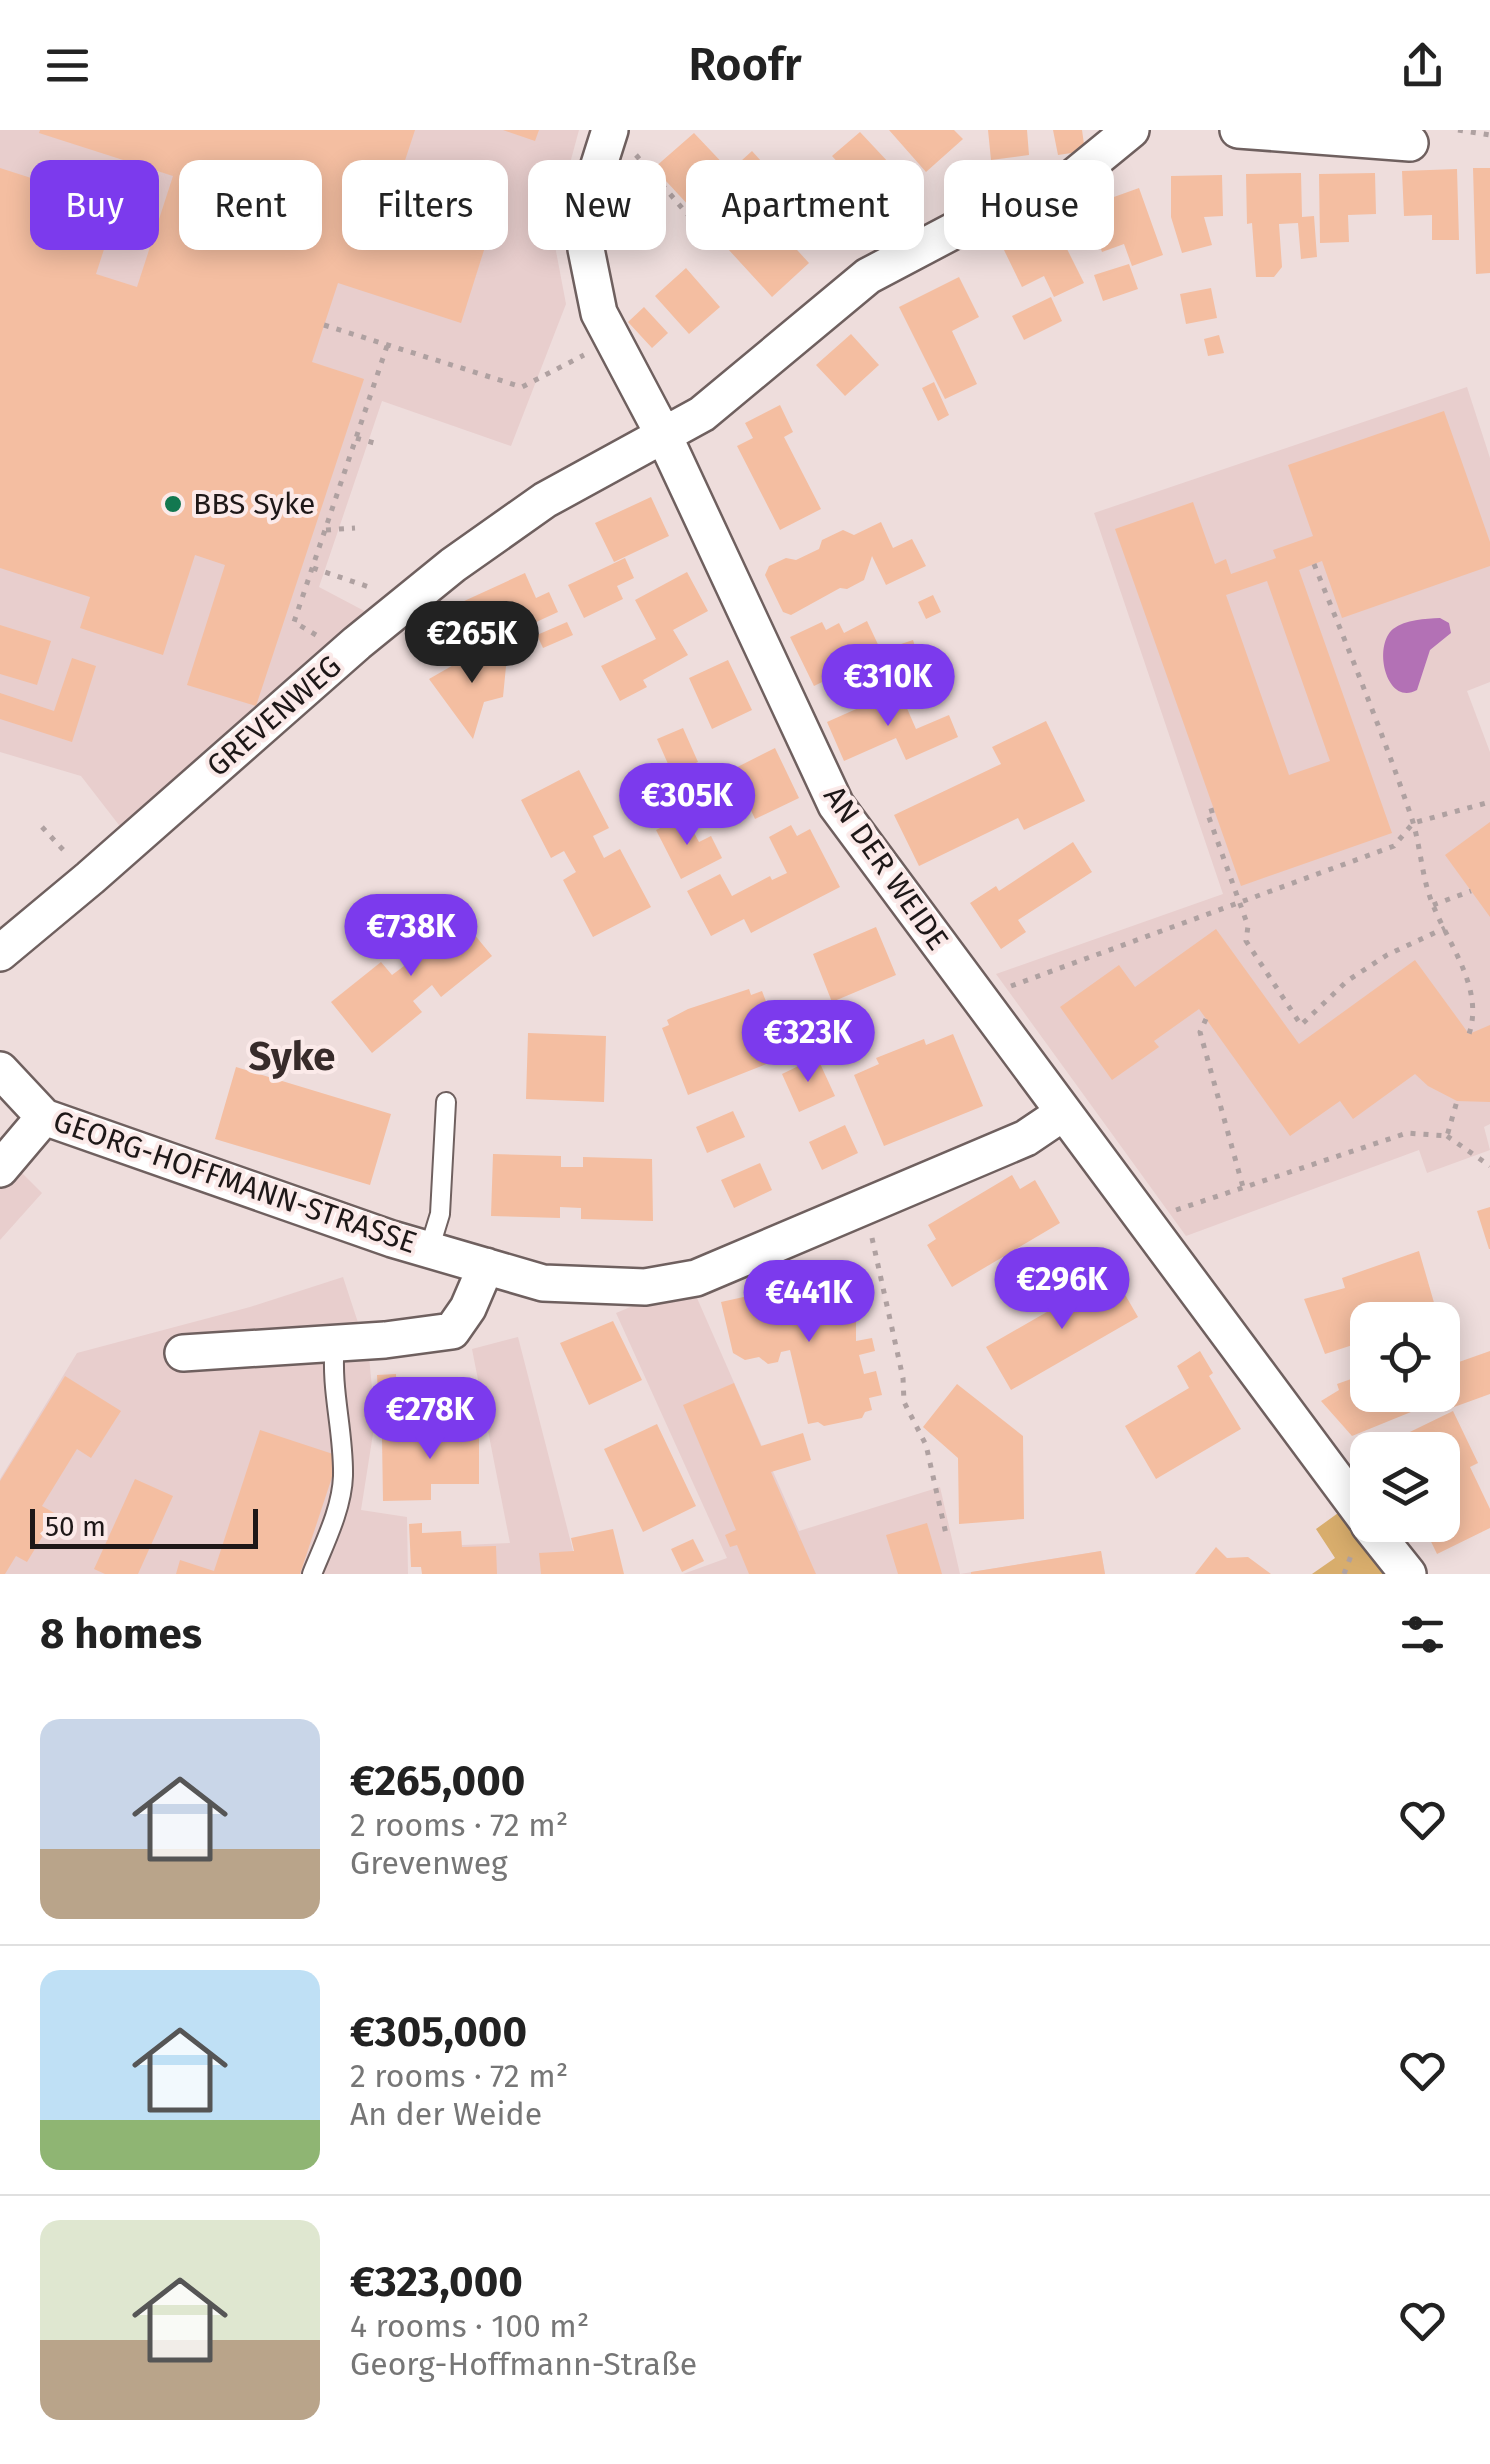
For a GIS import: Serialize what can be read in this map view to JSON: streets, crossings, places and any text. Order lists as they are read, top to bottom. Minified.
{"streets":{"street":["GREVENWEG","AN DER WEIDE","GEORG-HOFFMANN-STRASSE"]},"crossings":[["GREVENWEG","AN DER WEIDE"],["AN DER WEIDE","GEORG-HOFFMANN-STRASSE"]],"districts":["Syke"],"places":["BBS Syke"],"scale_bar":"50 m","page":{"header":"Roofr","chip":["Buy","Rent","Filters","New","Apartment","House"],"price":["€265K","€310K","€305K","€738K","€323K","€296K","€441K","€278K"],"scale":"50 m","heading":"8 homes","list":[{"name":"€265,000","note":"2 rooms · 72 m² · Grevenweg"},{"name":"€305,000","note":"2 rooms · 72 m² · An der Weide"},{"name":"€323,000","note":"4 rooms · 100 m² · Georg-Hoffmann-Straße"}]}}
